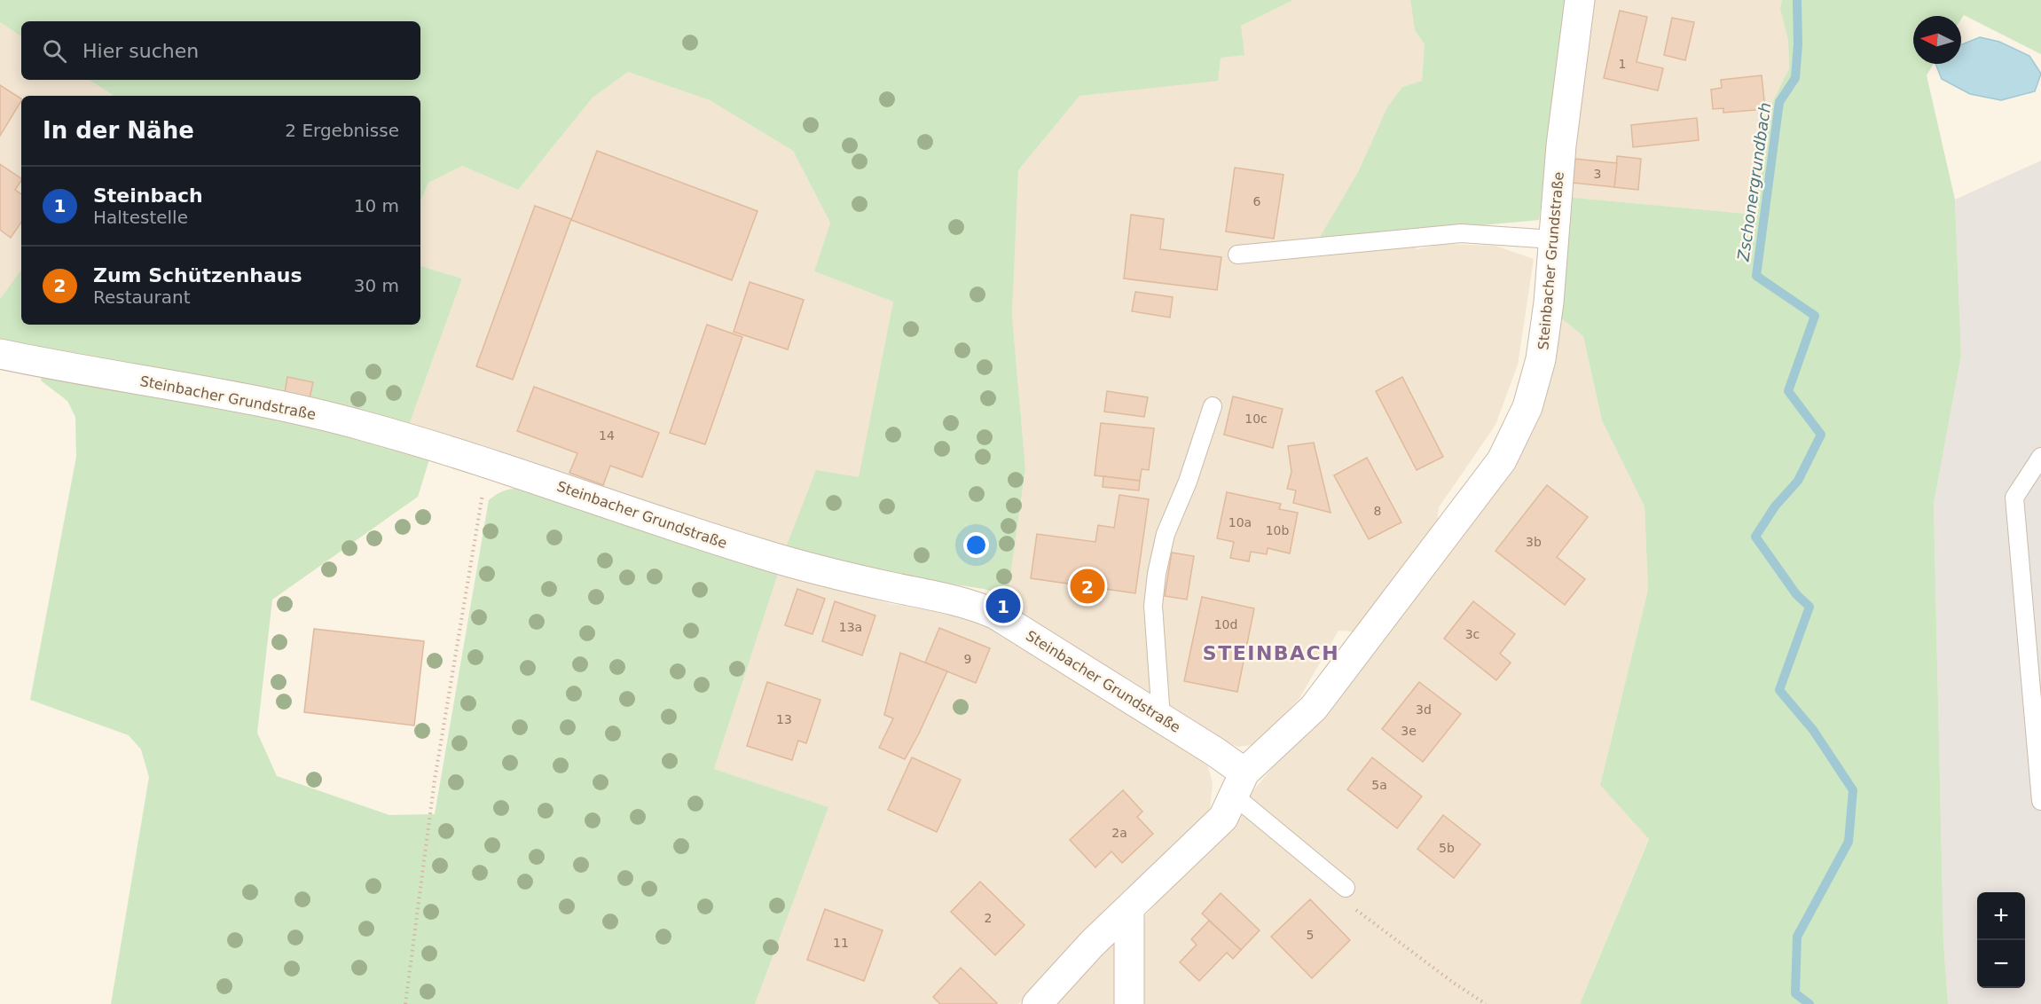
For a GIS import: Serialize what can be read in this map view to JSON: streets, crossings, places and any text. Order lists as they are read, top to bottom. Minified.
{"streets":{"street":["Steinbacher Grundstraße"]},"districts":["STEINBACH"],"water":["Zschonergrundbach"],"house_numbers":["1","3","6","10c","14","8","10a","10b","3b","10d","13a","3c","9","3d","13","3e","5a","2a","5b","2","5","11"],"north":"left","page":{"search":"Hier suchen","heading":["In der Nähe","2 Ergebnisse"],"list":[{"mark":"1","name":"Steinbach","note":"Haltestelle","value":"10 m"},{"mark":"2","name":"Zum Schützenhaus","note":"Restaurant","value":"30 m"}],"pins":["2","1"],"map_buttons":["+","−"]}}
